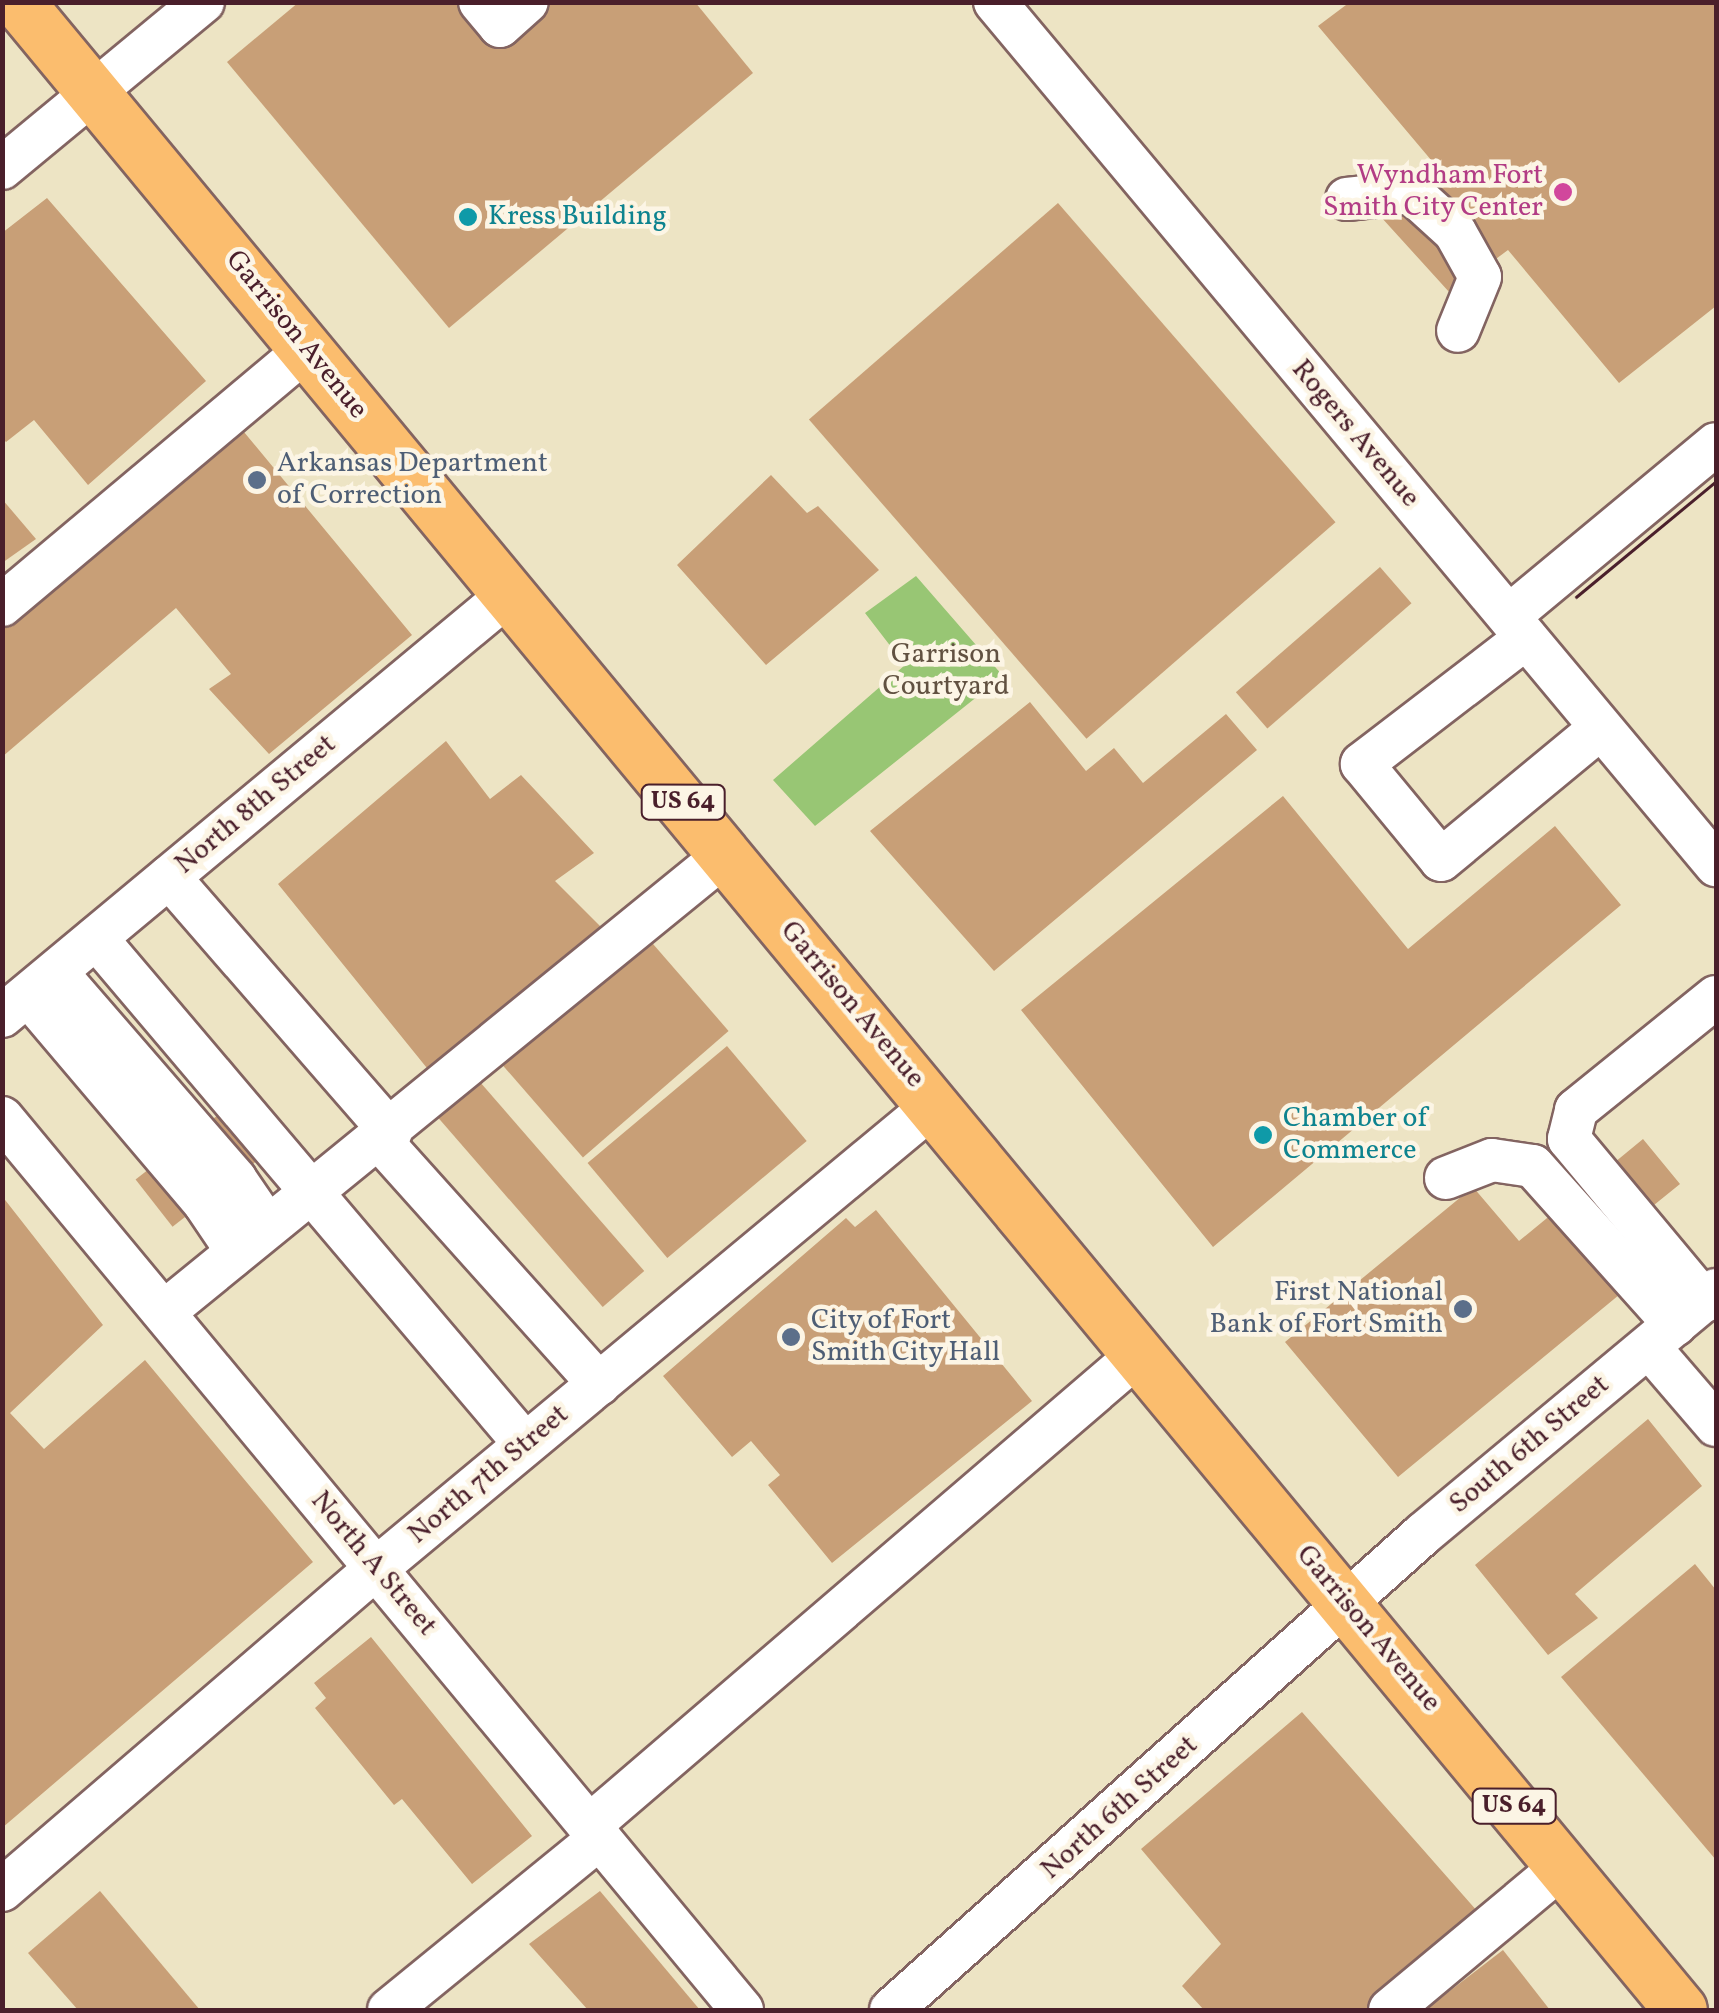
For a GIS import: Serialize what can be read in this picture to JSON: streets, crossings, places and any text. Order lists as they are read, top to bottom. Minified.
{"streets":{"main road":["Garrison Avenue","US 64"],"street":["Rogers Avenue","North 8th Street","South 6th Street","North 7th Street","North A Street","North 6th Street"]},"crossings":[["Garrison Avenue","North 8th Street"],["Garrison Avenue","South 6th Street"],["Garrison Avenue","North 7th Street"],["Garrison Avenue","North 6th Street"],["South 6th Street","North 6th Street"],["North 7th Street","North A Street"]],"parks":["Garrison Courtyard"],"places":["Wyndham Fort Smith City Center","Kress Building","Arkansas Department of Correction","Chamber of Commerce","First National Bank of Fort Smith","City of Fort Smith City Hall"]}
